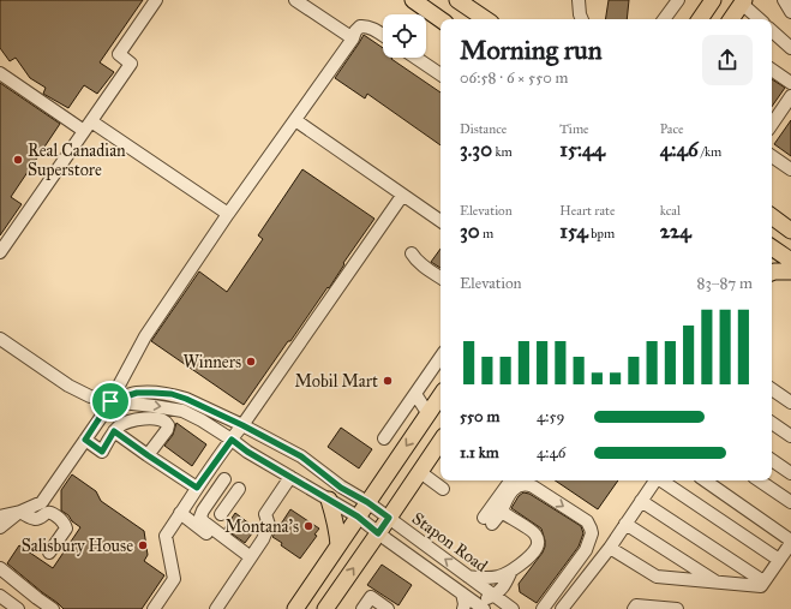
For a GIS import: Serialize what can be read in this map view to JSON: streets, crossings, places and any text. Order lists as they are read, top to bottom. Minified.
{"streets":{"street":["Stapon Road"]},"places":["Real Canadian Superstore","Winners","Mobil Mart","Montana's","Salisbury House"],"page":{"heading":["Morning run","06:58 · 6 × 550 m"],"stats":[["Distance","3.30 km"],["Time","15:44"],["Pace","4:46 /km"],["Elevation","30 m"],["Heart rate","154 bpm"],["kcal","224"]],"chart":["Elevation","83–87 m"],"list":[{"name":"550 m","note":"4:59"},{"name":"1.1 km","note":"4:46"}]}}
